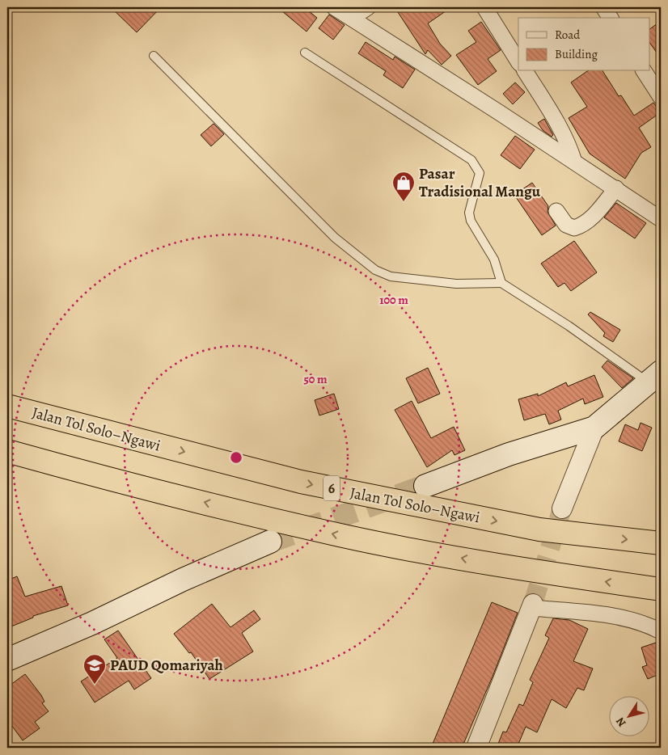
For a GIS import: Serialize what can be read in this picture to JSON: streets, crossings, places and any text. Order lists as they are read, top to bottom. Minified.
{"streets":{"highway":["Jalan Tol Solo–Ngawi","6"]},"places":{"shop":["Pasar Tradisional Mangu"],"school or university":["PAUD Qomariyah"]},"legend":["Road","Building"],"north":"bottom left","rings":["100 m","50 m"]}
